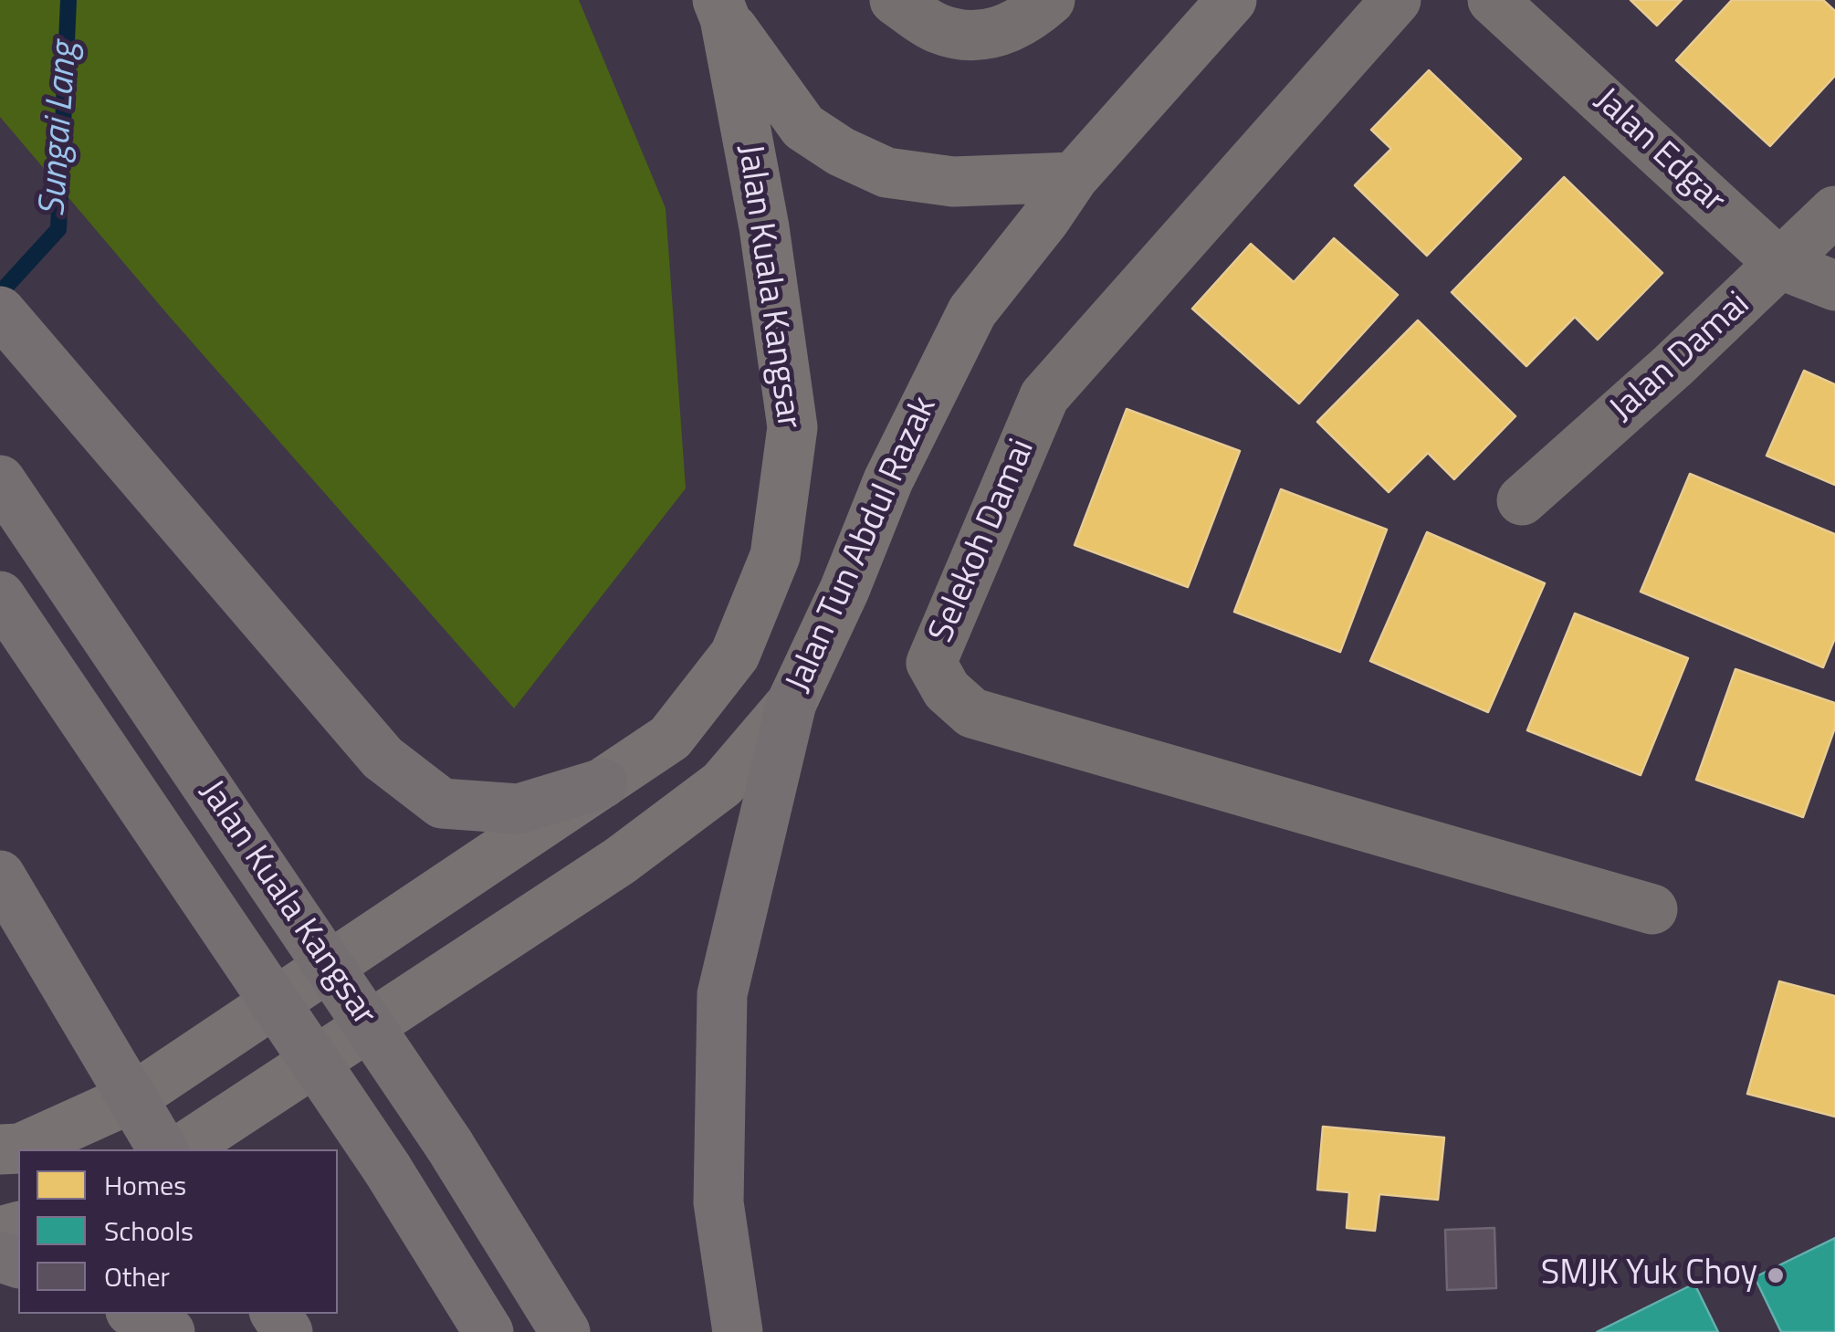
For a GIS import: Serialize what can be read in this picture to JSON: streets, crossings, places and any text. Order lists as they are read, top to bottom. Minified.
{"streets":{"highway":["Jalan Kuala Kangsar"],"main road":["Jalan Tun Abdul Razak"],"street":["Jalan Edgar","Jalan Damai","Selekoh Damai"]},"crossings":[["Jalan Edgar","Jalan Damai"]],"water":["Sungai Lang"],"places":["SMJK Yuk Choy"],"legend":["Homes","Schools","Other"]}
